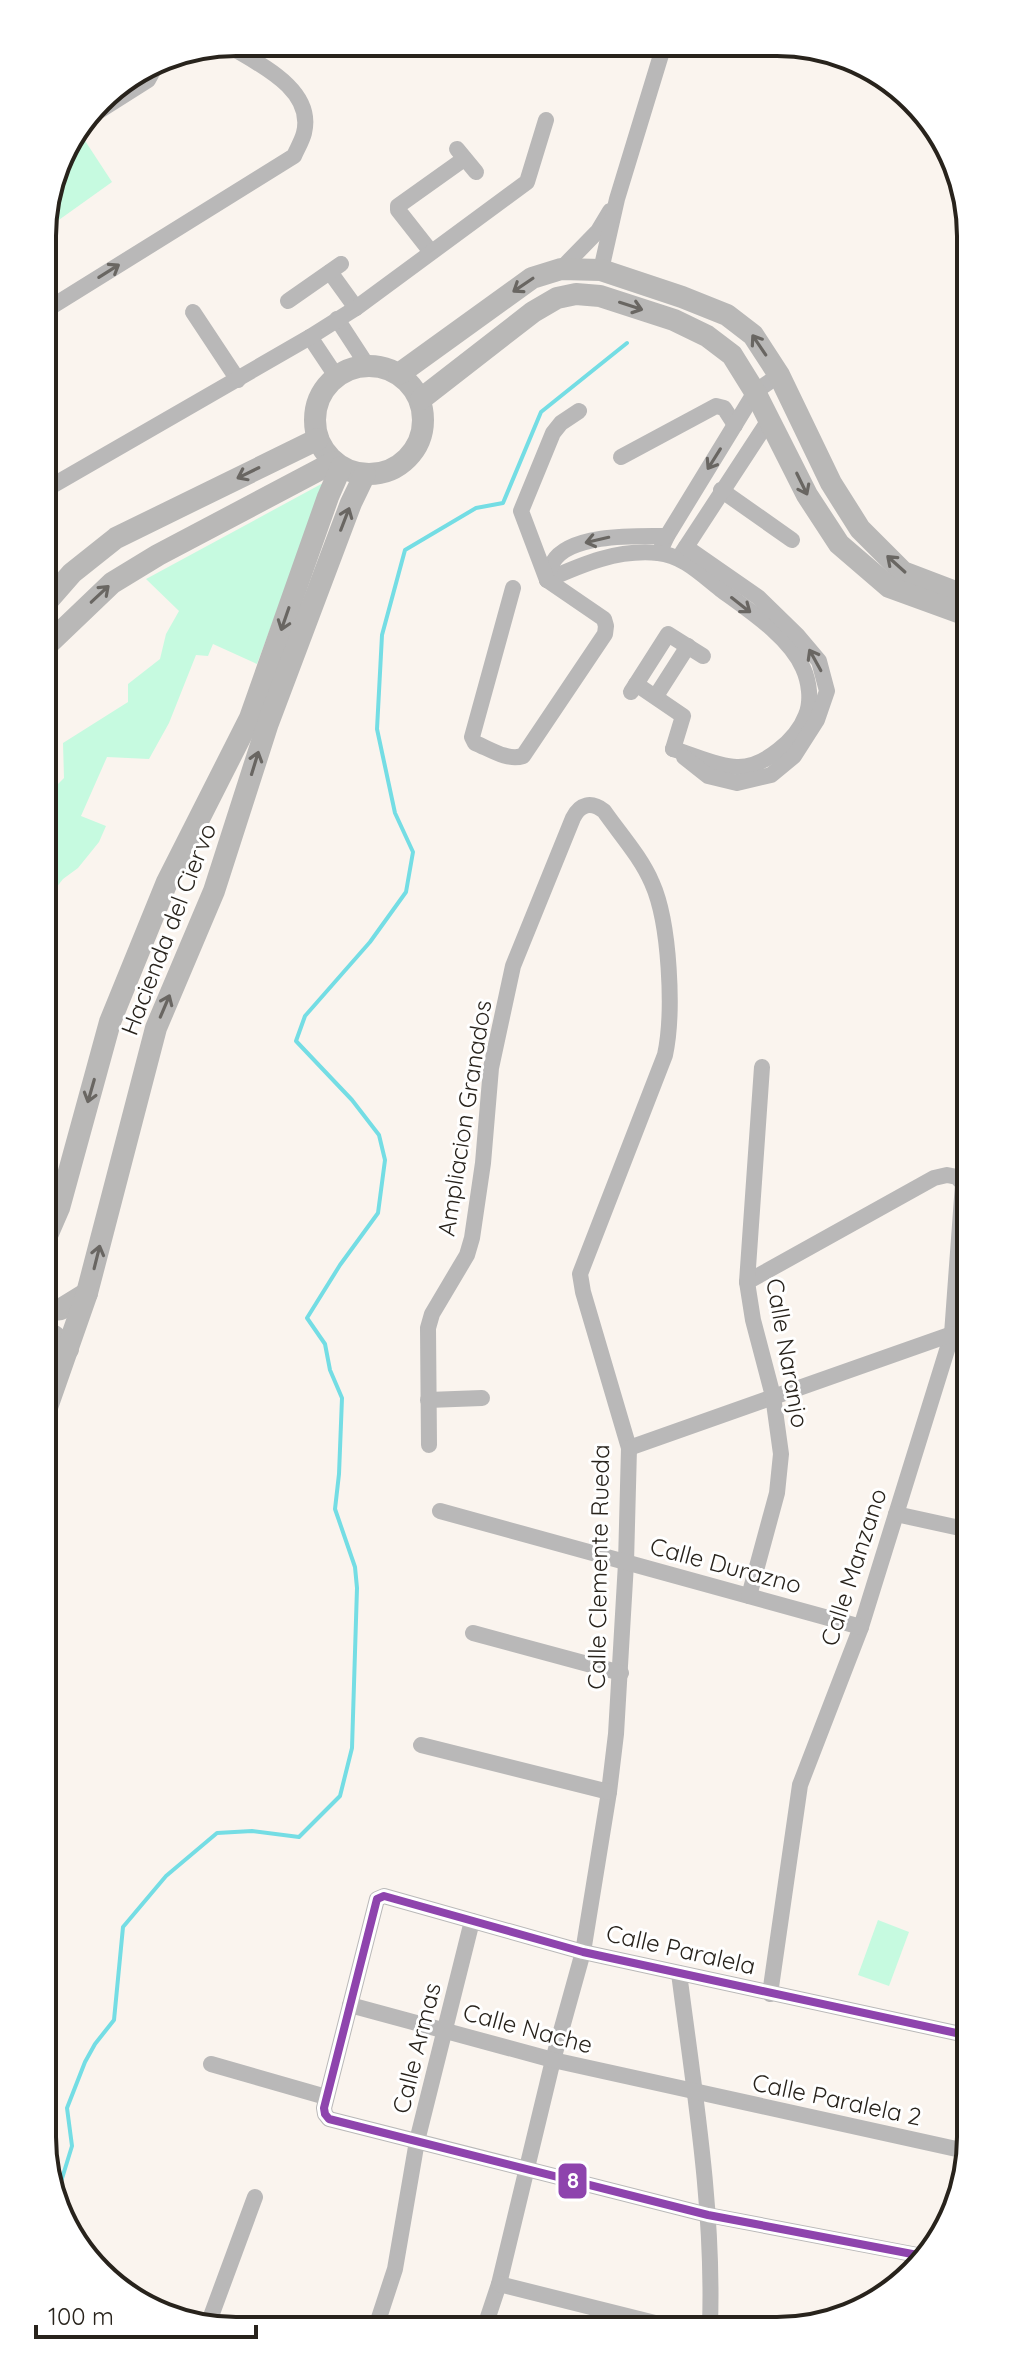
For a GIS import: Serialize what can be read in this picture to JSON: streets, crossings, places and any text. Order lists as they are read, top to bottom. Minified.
{"streets":{"main road":["Hacienda del Ciervo"],"street":["Ampliacion Granados","Calle Naranjo","Calle Durazno","Calle Clemente Rueda","Calle Manzano","Calle Paralela","Calle Nache","Calle Armas","Calle Paralela 2"]},"crossings":[["Ampliacion Granados","Calle Clemente Rueda"],["Calle Naranjo","Calle Durazno"],["Calle Naranjo","Calle Manzano"],["Calle Durazno","Calle Clemente Rueda"],["Calle Durazno","Calle Manzano"],["Calle Clemente Rueda","Calle Paralela"],["Calle Clemente Rueda","Calle Nache"],["Calle Manzano","Calle Paralela"],["Calle Paralela","Calle Nache"],["Calle Paralela","Calle Armas"],["Calle Nache","Calle Armas"],["Calle Nache","Calle Paralela 2"]],"lines":["transit line 8"],"scale_bar":"100 m"}
